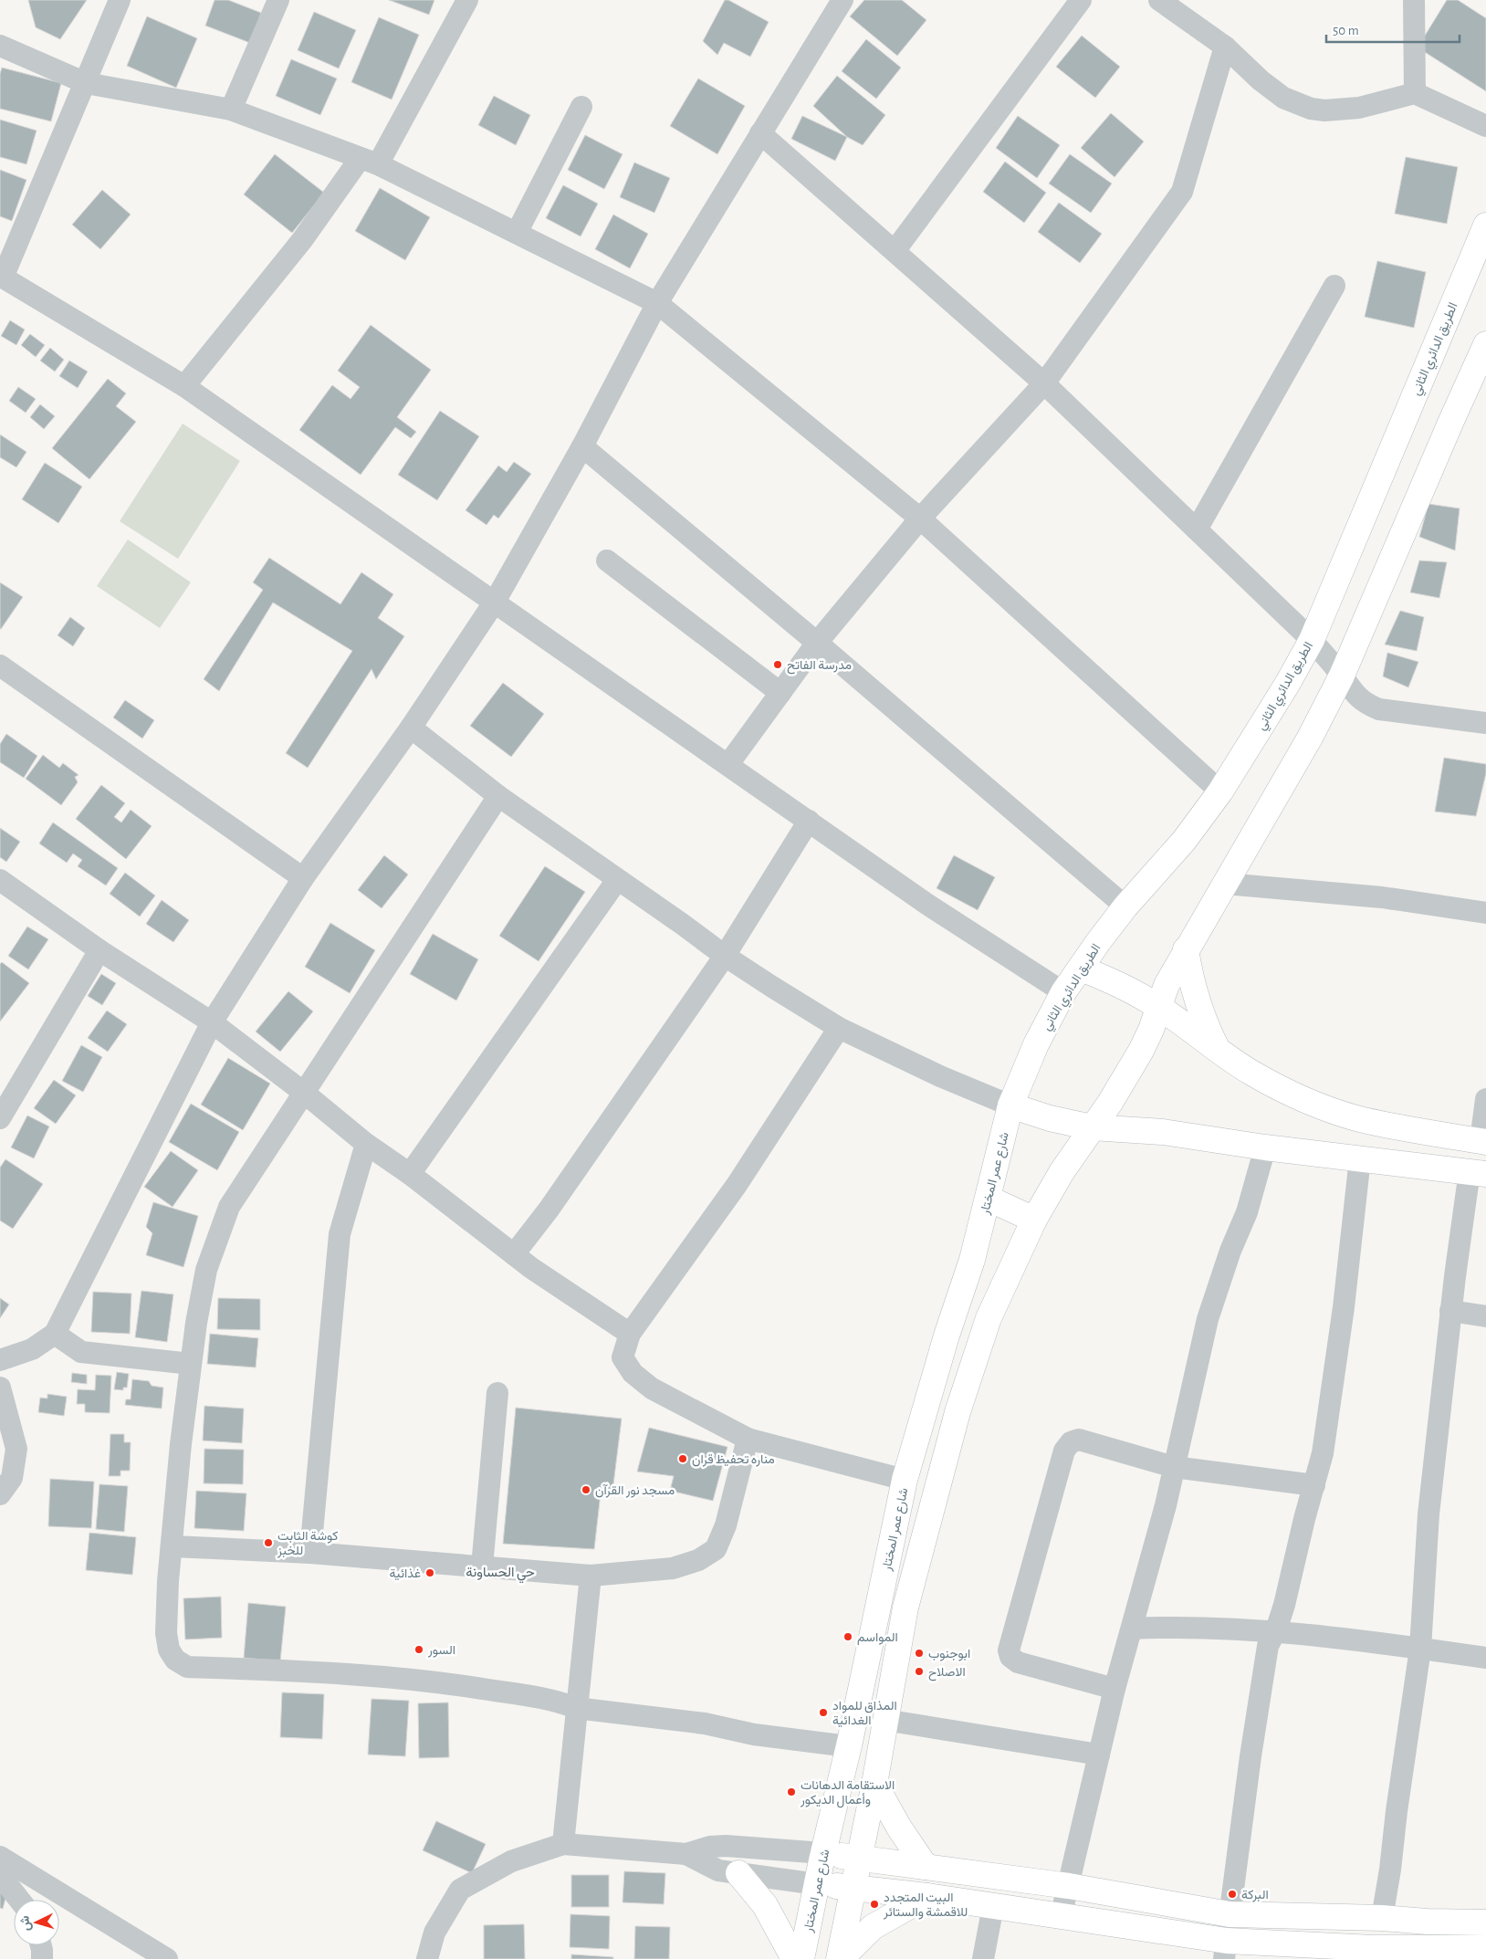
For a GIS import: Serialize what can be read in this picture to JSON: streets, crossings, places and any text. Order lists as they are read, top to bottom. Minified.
{"streets":{"main road":["الطريق الدائري الثاني","شارع عمر المختار"]},"crossings":[["الطريق الدائري الثاني","شارع عمر المختار"]],"districts":["حي الحساونة"],"places":["مدرسة الفاتح","مناره تحفيظ قران","مسجد نور القرآن","كوشة الثابت للخبز","غذائية","المواسم","السور","ابوجنوب","الاصلاح","المذاق للمواد الغدائية","الاستقامة الدهانات وأعمال الديكور","البركة","البيت المتجدد للاقمشة والستائر"],"scale_bar":"50 m","north":"left"}
